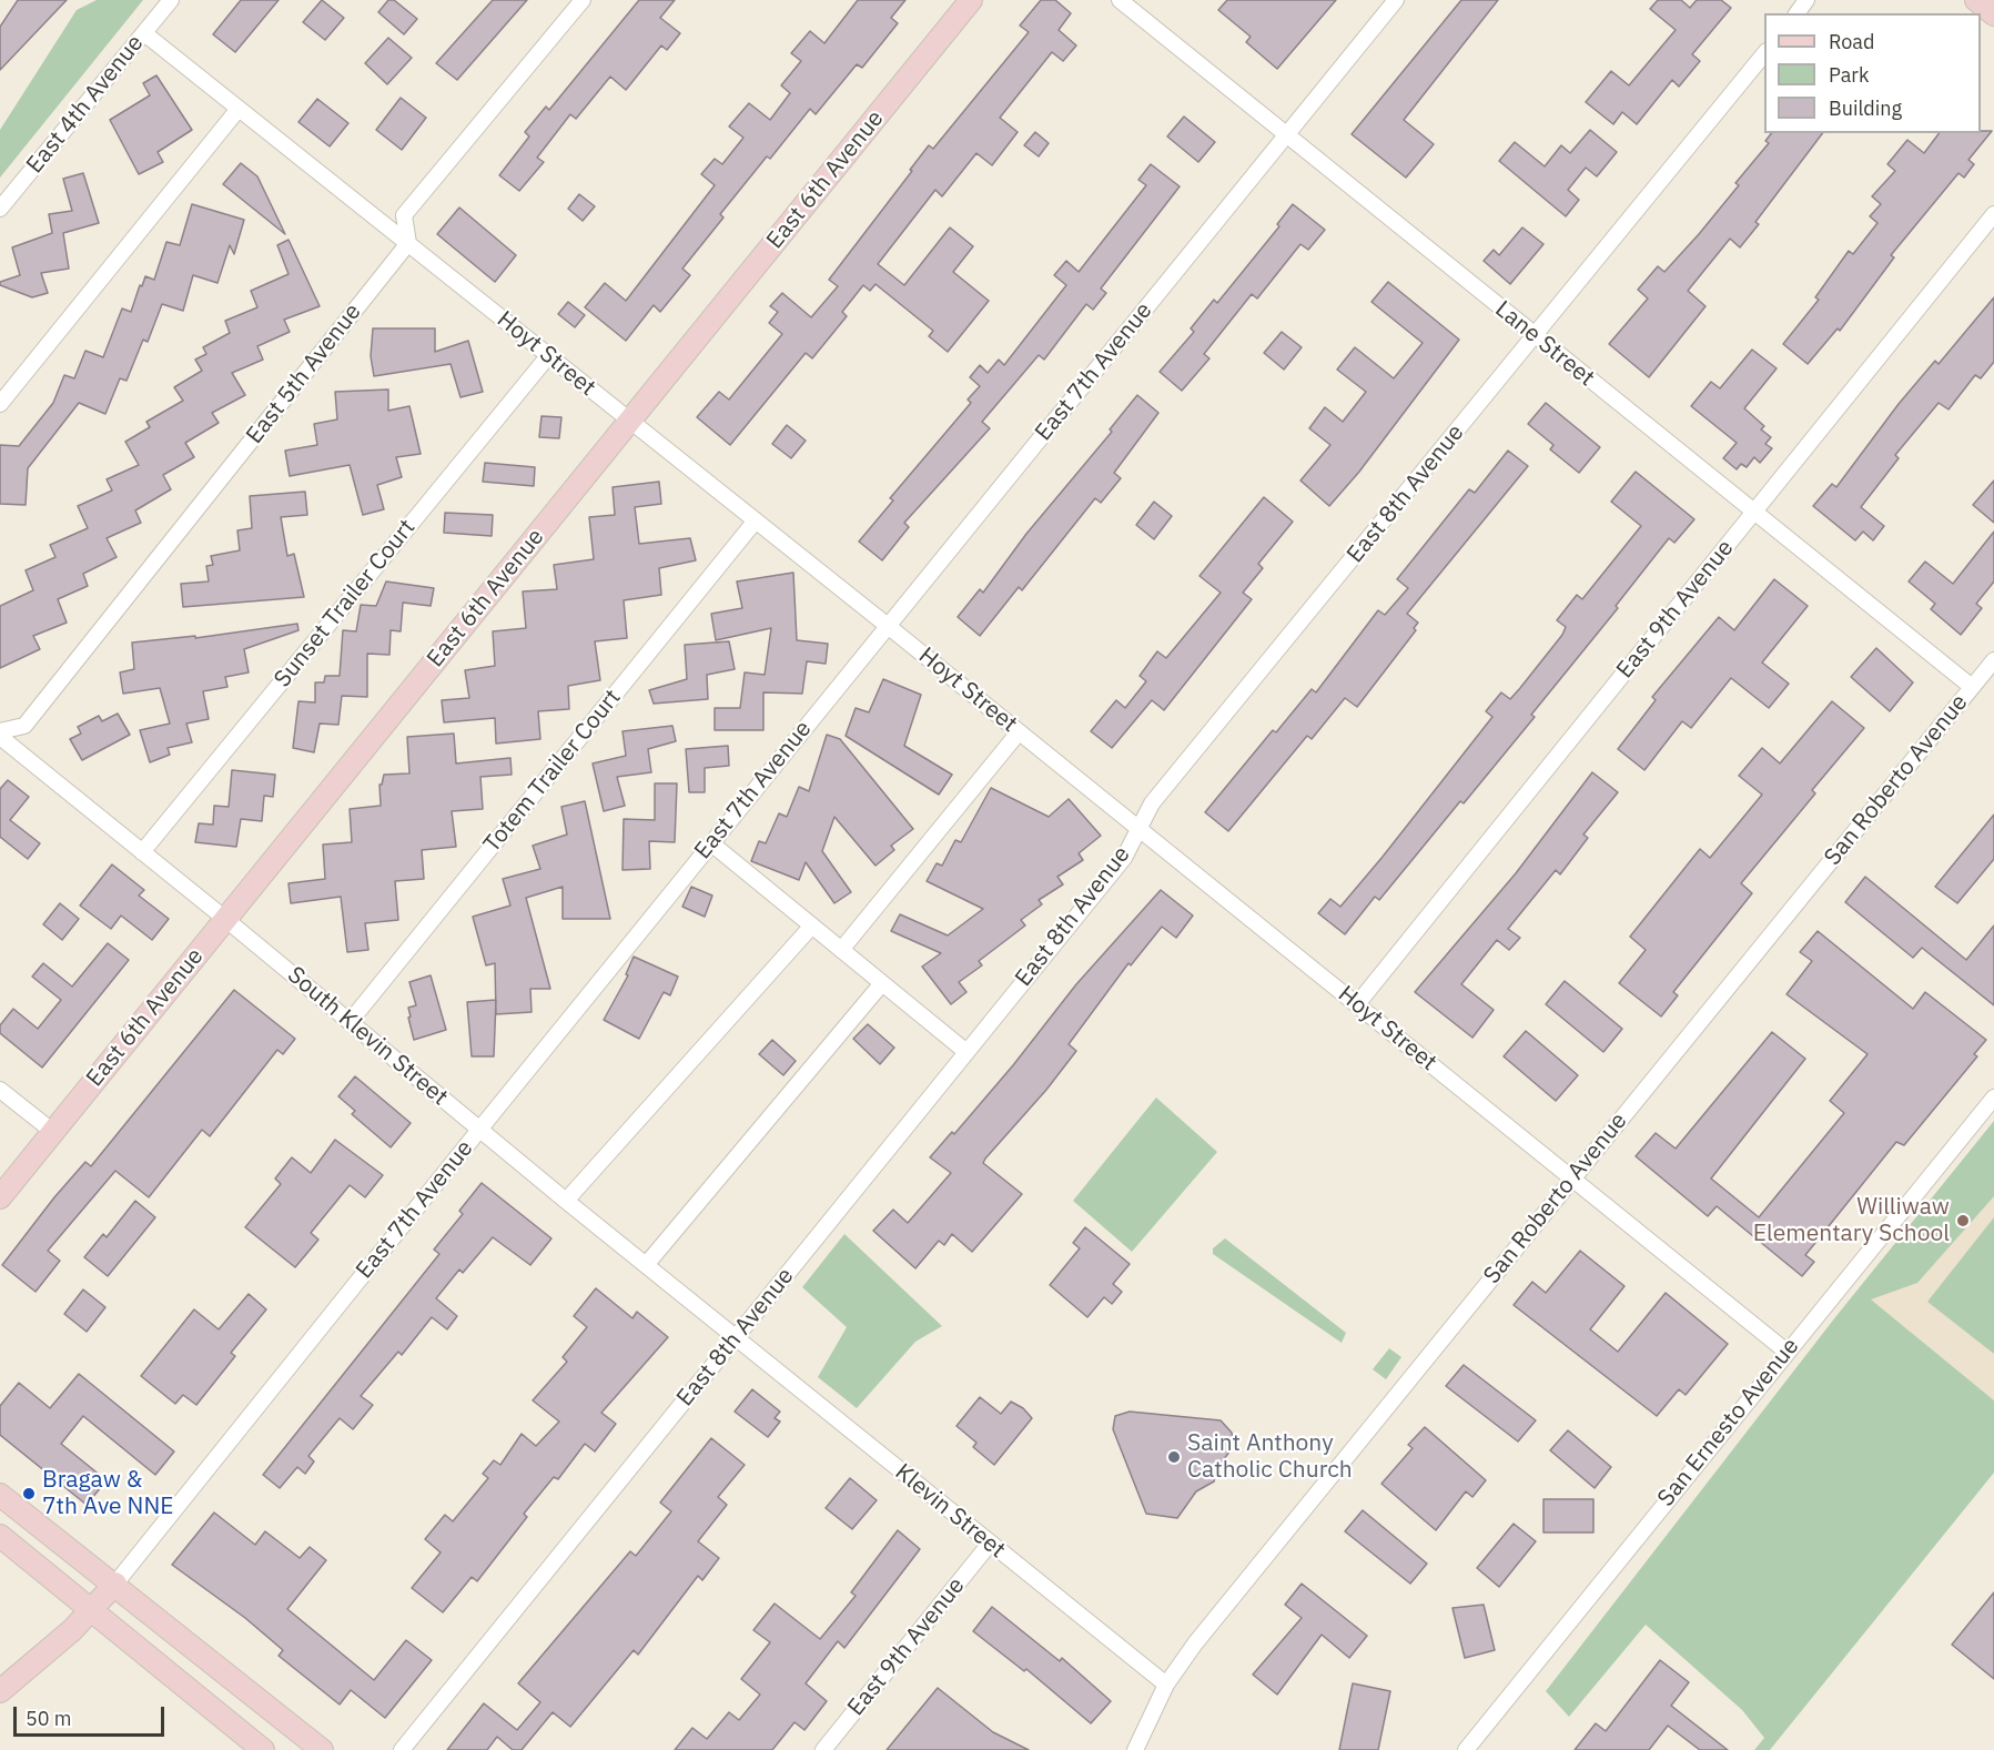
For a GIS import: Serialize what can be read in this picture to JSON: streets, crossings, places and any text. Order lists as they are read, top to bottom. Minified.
{"streets":{"street":["East 4th Avenue","East 6th Avenue","Lane Street","Hoyt Street","East 7th Avenue","East 5th Avenue","East 8th Avenue","Sunset Trailer Court","East 9th Avenue","Totem Trailer Court","San Roberto Avenue","South Klevin Street","San Ernesto Avenue","Klevin Street"]},"crossings":[["East 4th Avenue","Hoyt Street"],["East 6th Avenue","Hoyt Street"],["East 6th Avenue","South Klevin Street"],["Lane Street","East 7th Avenue"],["Lane Street","East 8th Avenue"],["Lane Street","East 9th Avenue"],["Lane Street","San Roberto Avenue"],["Hoyt Street","East 7th Avenue"],["Hoyt Street","East 5th Avenue"],["Hoyt Street","East 8th Avenue"],["Hoyt Street","Sunset Trailer Court"],["Hoyt Street","East 9th Avenue"],["Hoyt Street","Totem Trailer Court"],["Hoyt Street","San Roberto Avenue"],["Hoyt Street","San Ernesto Avenue"],["East 7th Avenue","South Klevin Street"],["East 8th Avenue","South Klevin Street"],["East 8th Avenue","Klevin Street"],["Sunset Trailer Court","South Klevin Street"],["East 9th Avenue","Klevin Street"],["Totem Trailer Court","South Klevin Street"],["San Roberto Avenue","Klevin Street"],["South Klevin Street","Klevin Street"]],"places":["Williwaw Elementary School","Saint Anthony Catholic Church","Bragaw & 7th Ave NNE"],"legend":["Road","Park","Building"],"scale_bar":"50 m"}
